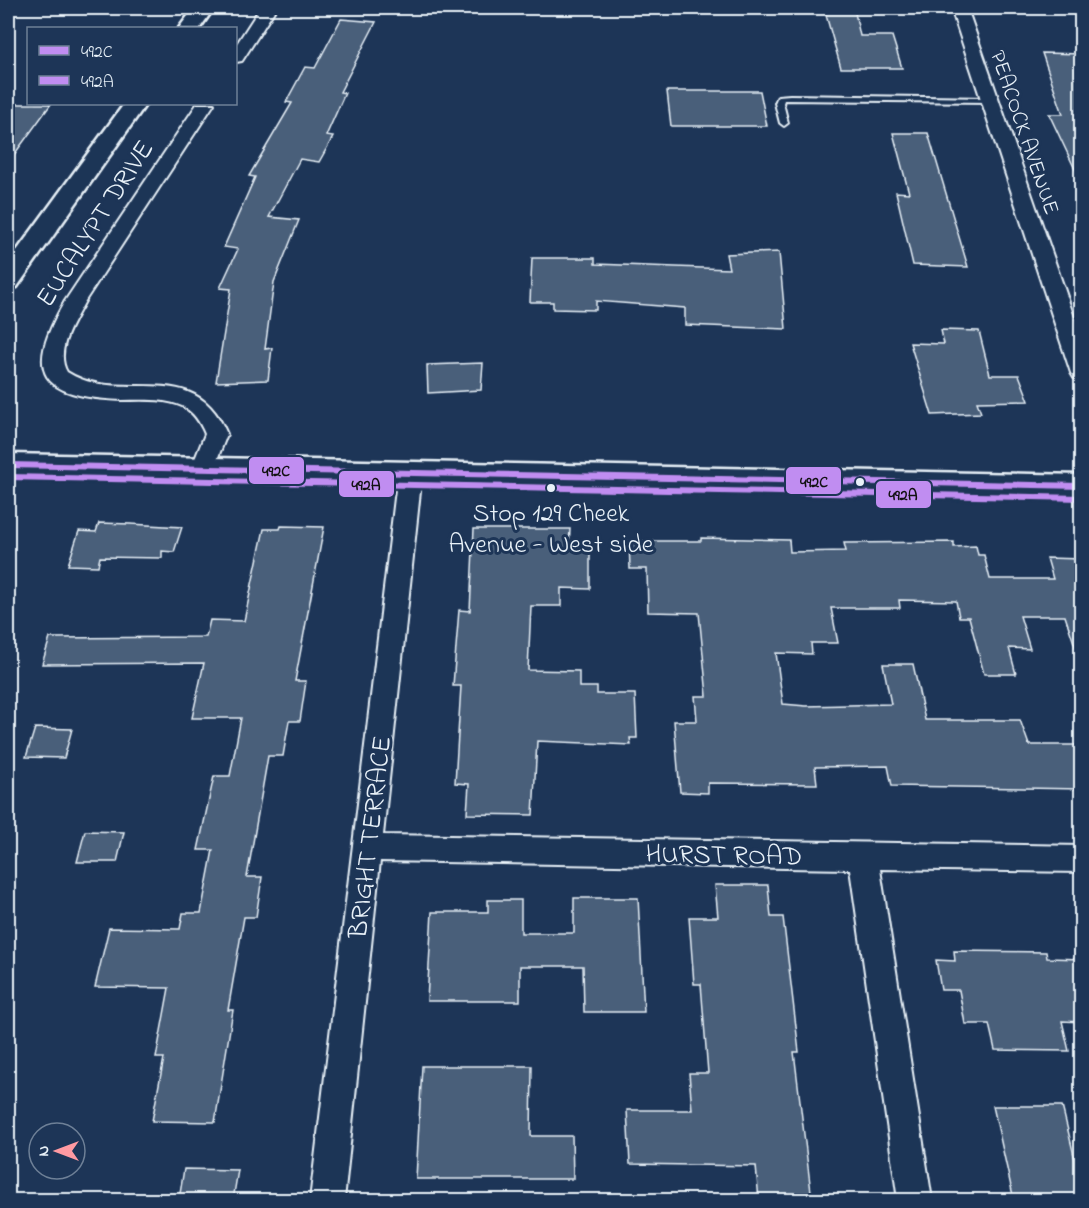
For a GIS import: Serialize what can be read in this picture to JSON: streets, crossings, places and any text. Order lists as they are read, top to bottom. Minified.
{"streets":{"street":["PEACOCK AVENUE","EUCALYPT DRIVE","BRIGHT TERRACE","HURST ROAD"]},"crossings":[["BRIGHT TERRACE","HURST ROAD"]],"places":["Stop 129 Cheek Avenue - West side"],"lines":["transit line 492C","transit line 492A"],"legend":["492C","492A"],"north":"left"}
